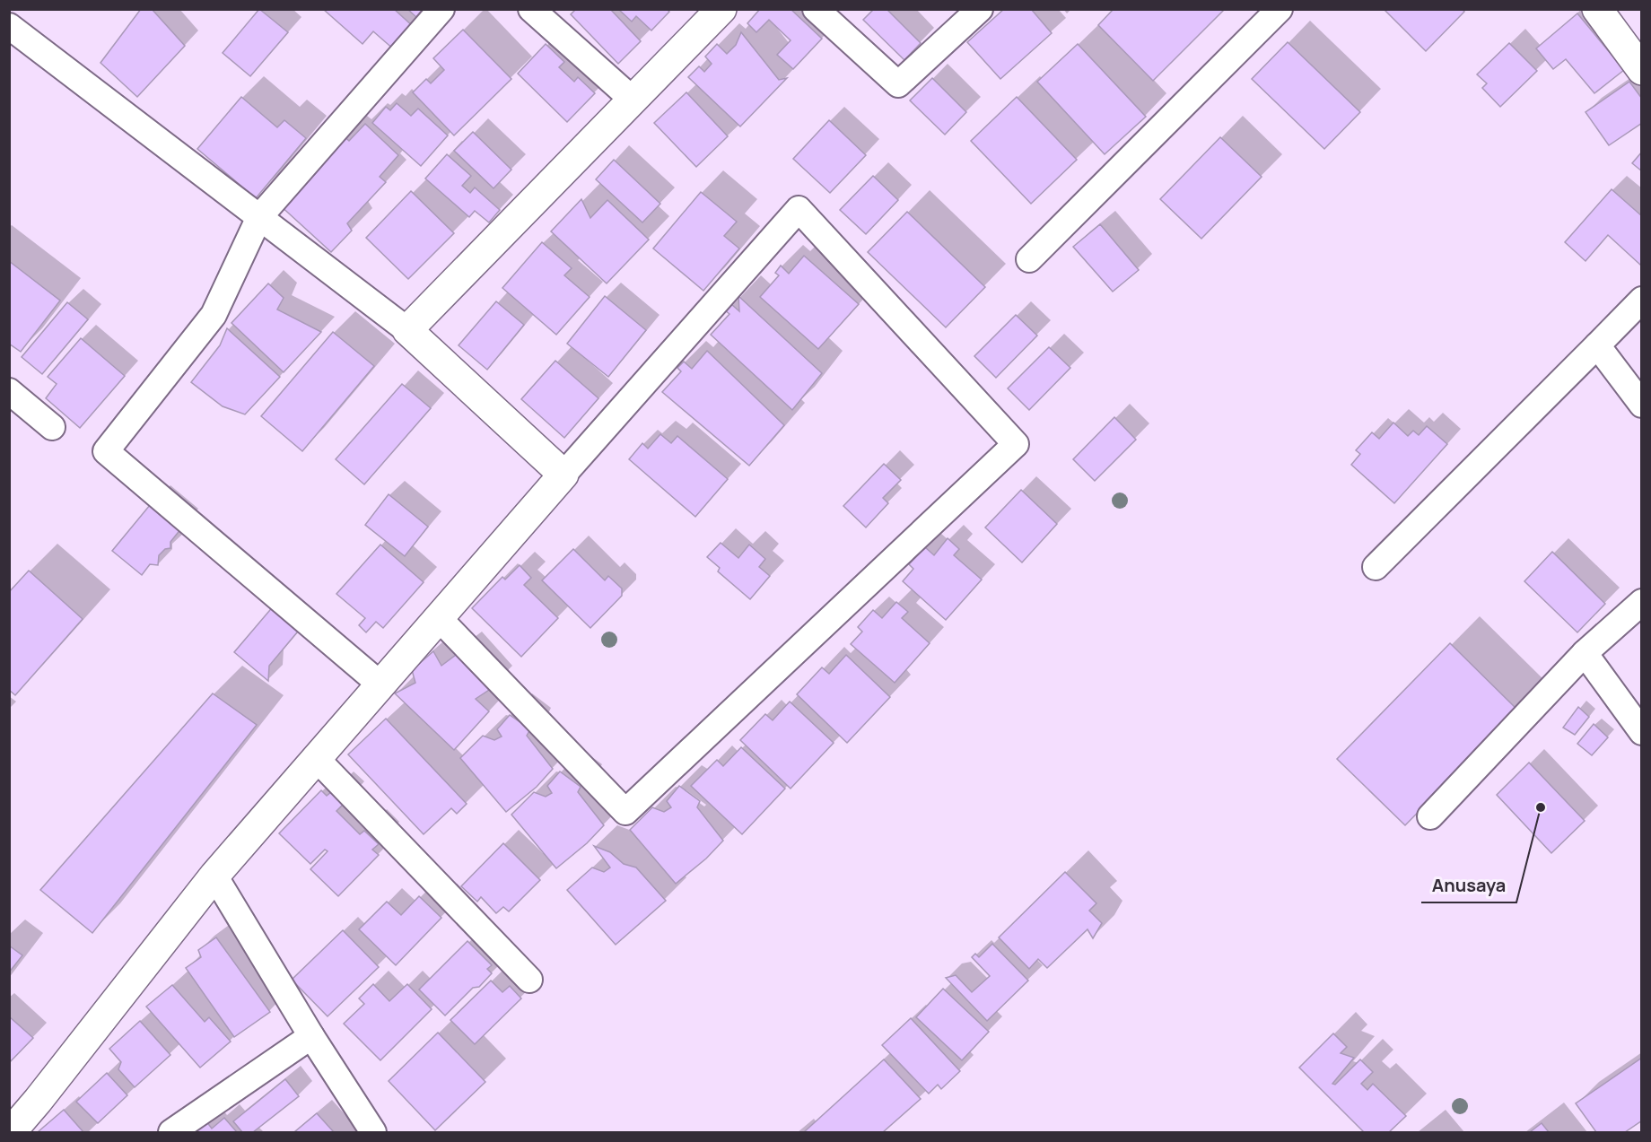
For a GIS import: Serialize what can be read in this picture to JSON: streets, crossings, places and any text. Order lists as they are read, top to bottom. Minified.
{"places":["Anusaya"]}
